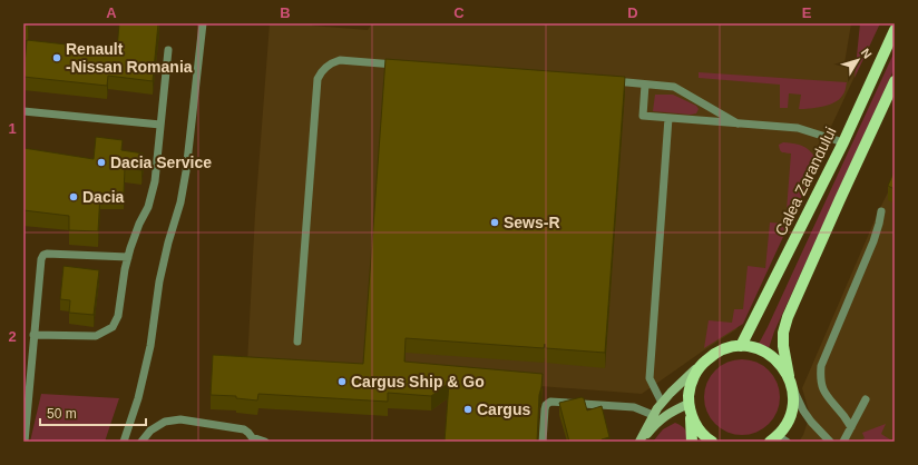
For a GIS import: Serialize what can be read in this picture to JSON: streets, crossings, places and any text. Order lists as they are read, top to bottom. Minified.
{"streets":{"main road":["Calea Zarandului"]},"places":["Renault -Nissan Romania","Dacia Service","Dacia","Sews-R","Cargus Ship & Go","Cargus"],"scale_bar":"50 m","north":"top right","grid":{"columns":["A","B","C","D","E"],"rows":["1","2"]}}
